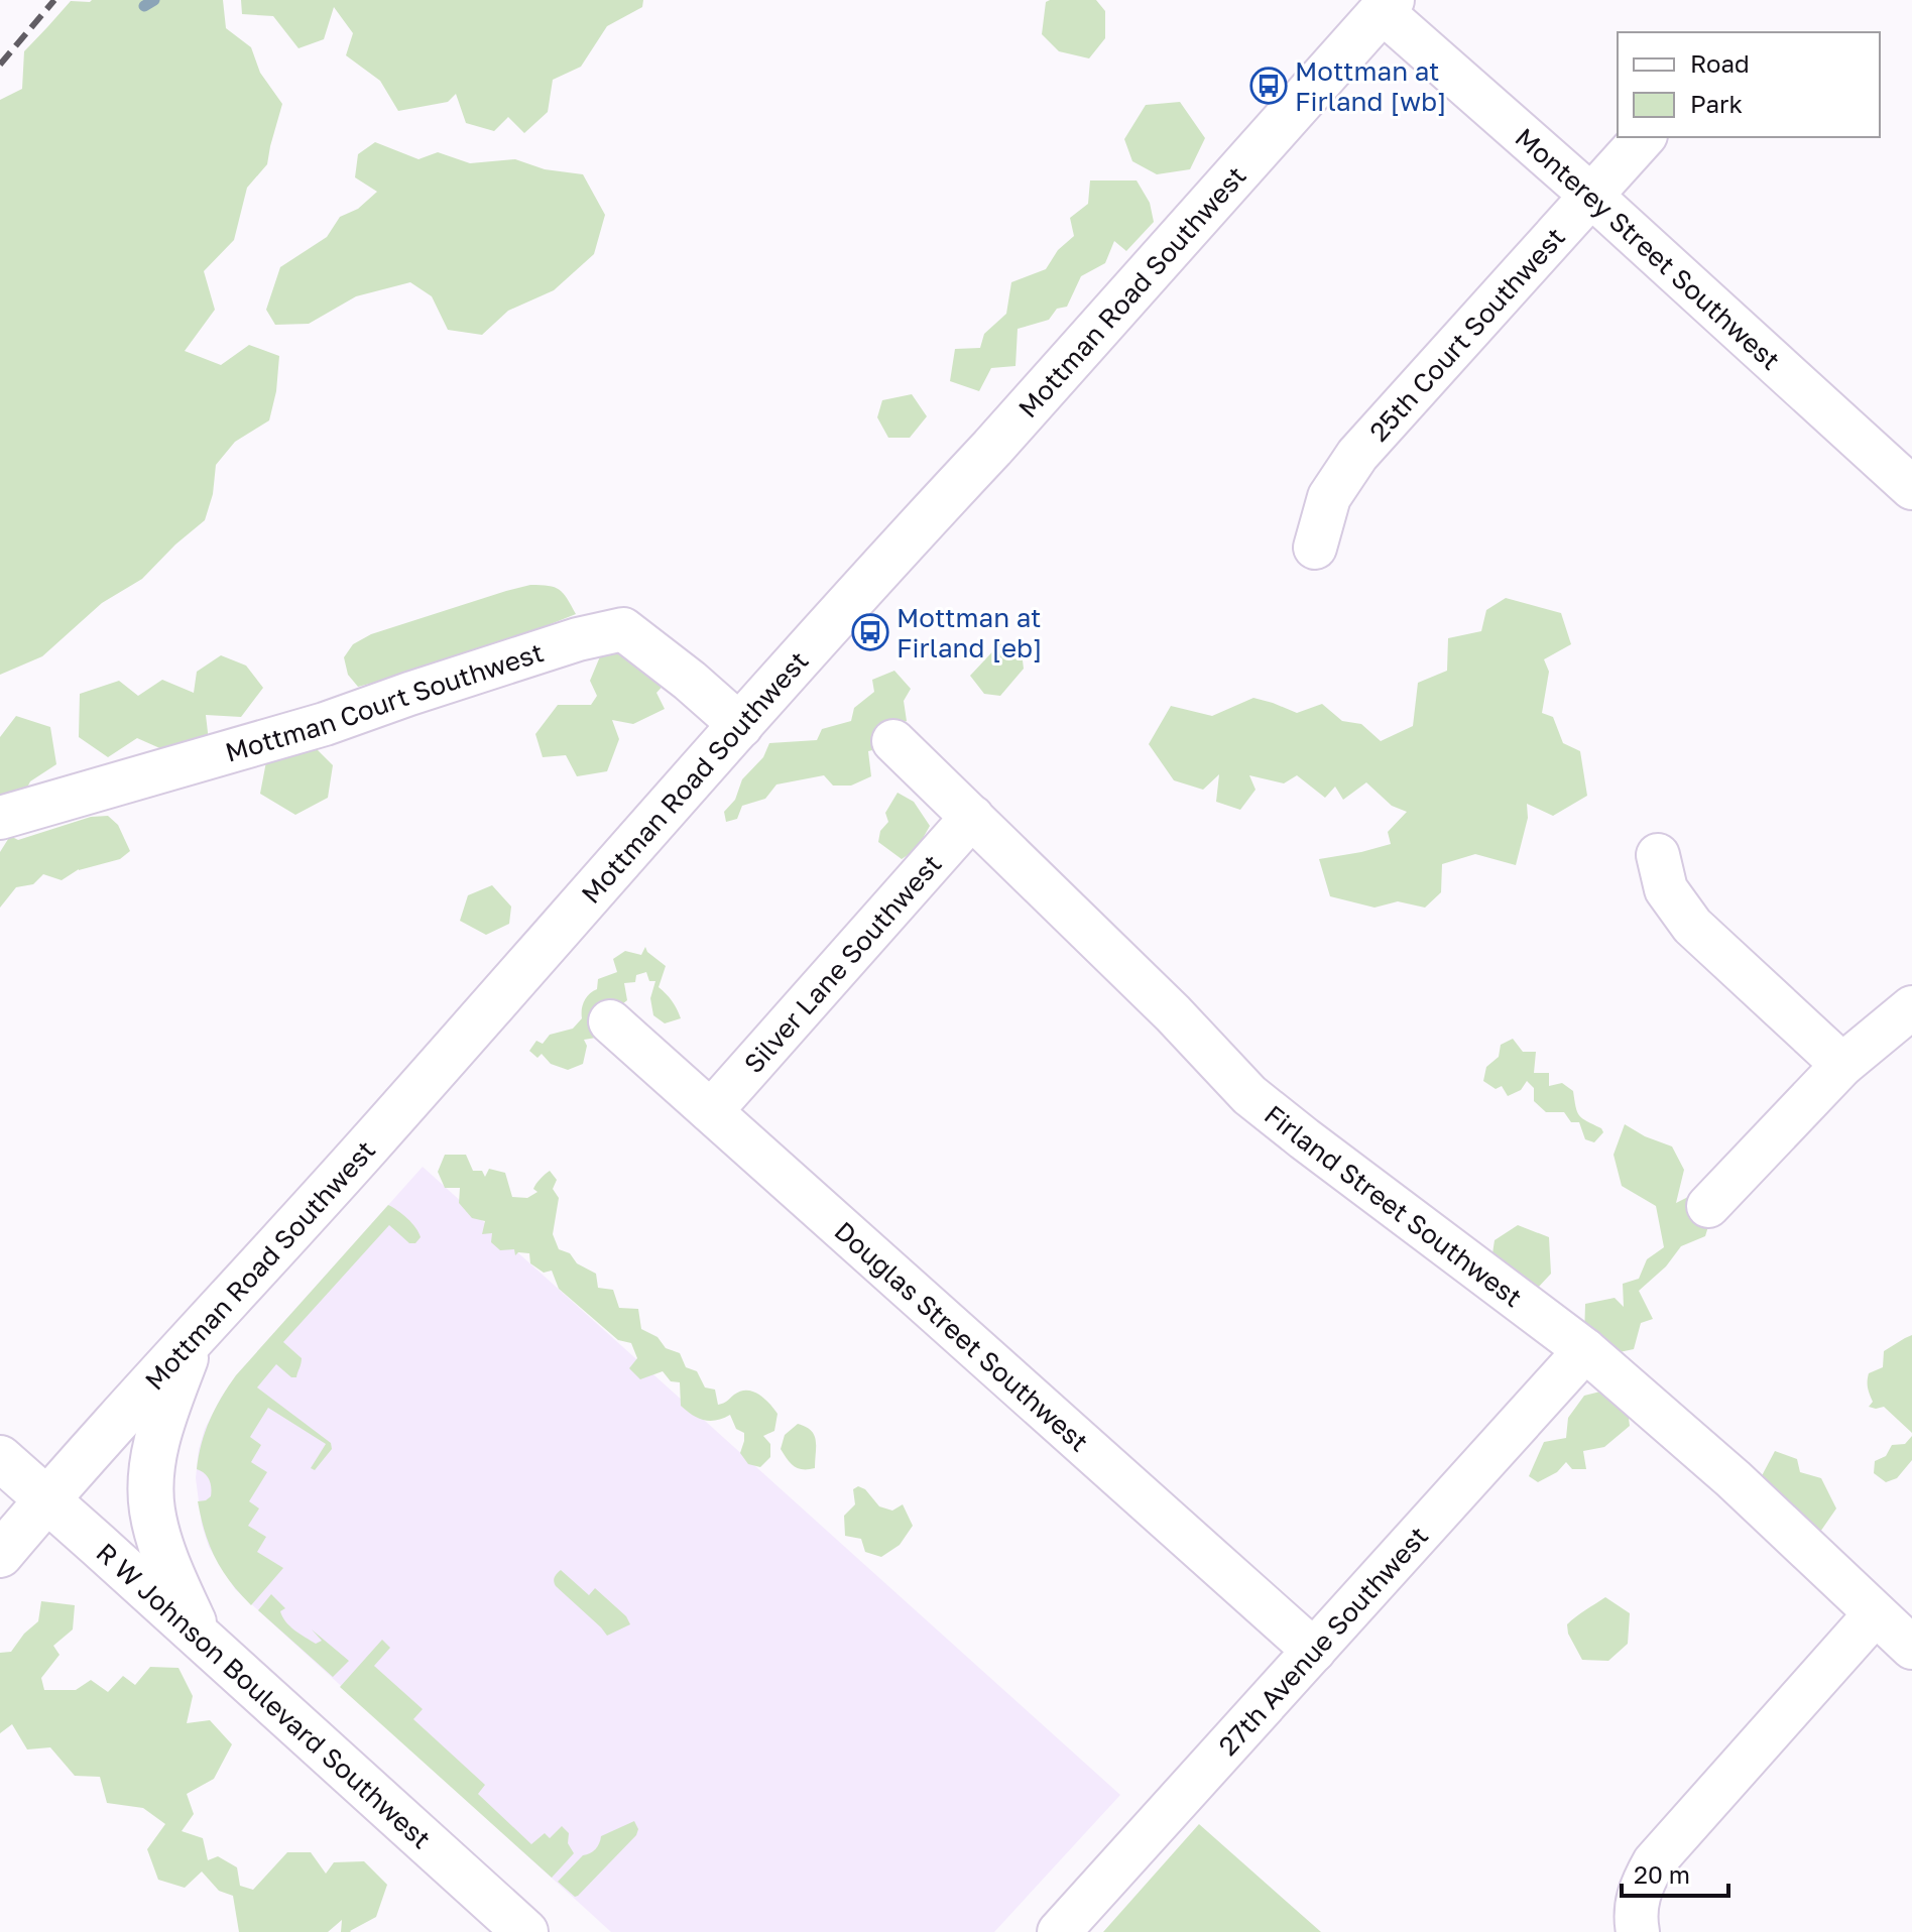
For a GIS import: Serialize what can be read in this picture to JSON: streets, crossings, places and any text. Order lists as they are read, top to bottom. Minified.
{"streets":{"street":["Monterey Street Southwest","Mottman Road Southwest","25th Court Southwest","Mottman Court Southwest","Silver Lane Southwest","Firland Street Southwest","Douglas Street Southwest","27th Avenue Southwest","R W Johnson Boulevard Southwest"]},"crossings":[["Monterey Street Southwest","Mottman Road Southwest"],["Monterey Street Southwest","25th Court Southwest"],["Mottman Road Southwest","Mottman Court Southwest"],["Mottman Road Southwest","R W Johnson Boulevard Southwest"],["Silver Lane Southwest","Firland Street Southwest"],["Silver Lane Southwest","Douglas Street Southwest"],["Firland Street Southwest","27th Avenue Southwest"],["Douglas Street Southwest","27th Avenue Southwest"]],"places":{"bus stop":["Mottman at Firland [wb]","Mottman at Firland [eb]"]},"legend":["Road","Park"],"scale_bar":"20 m"}
